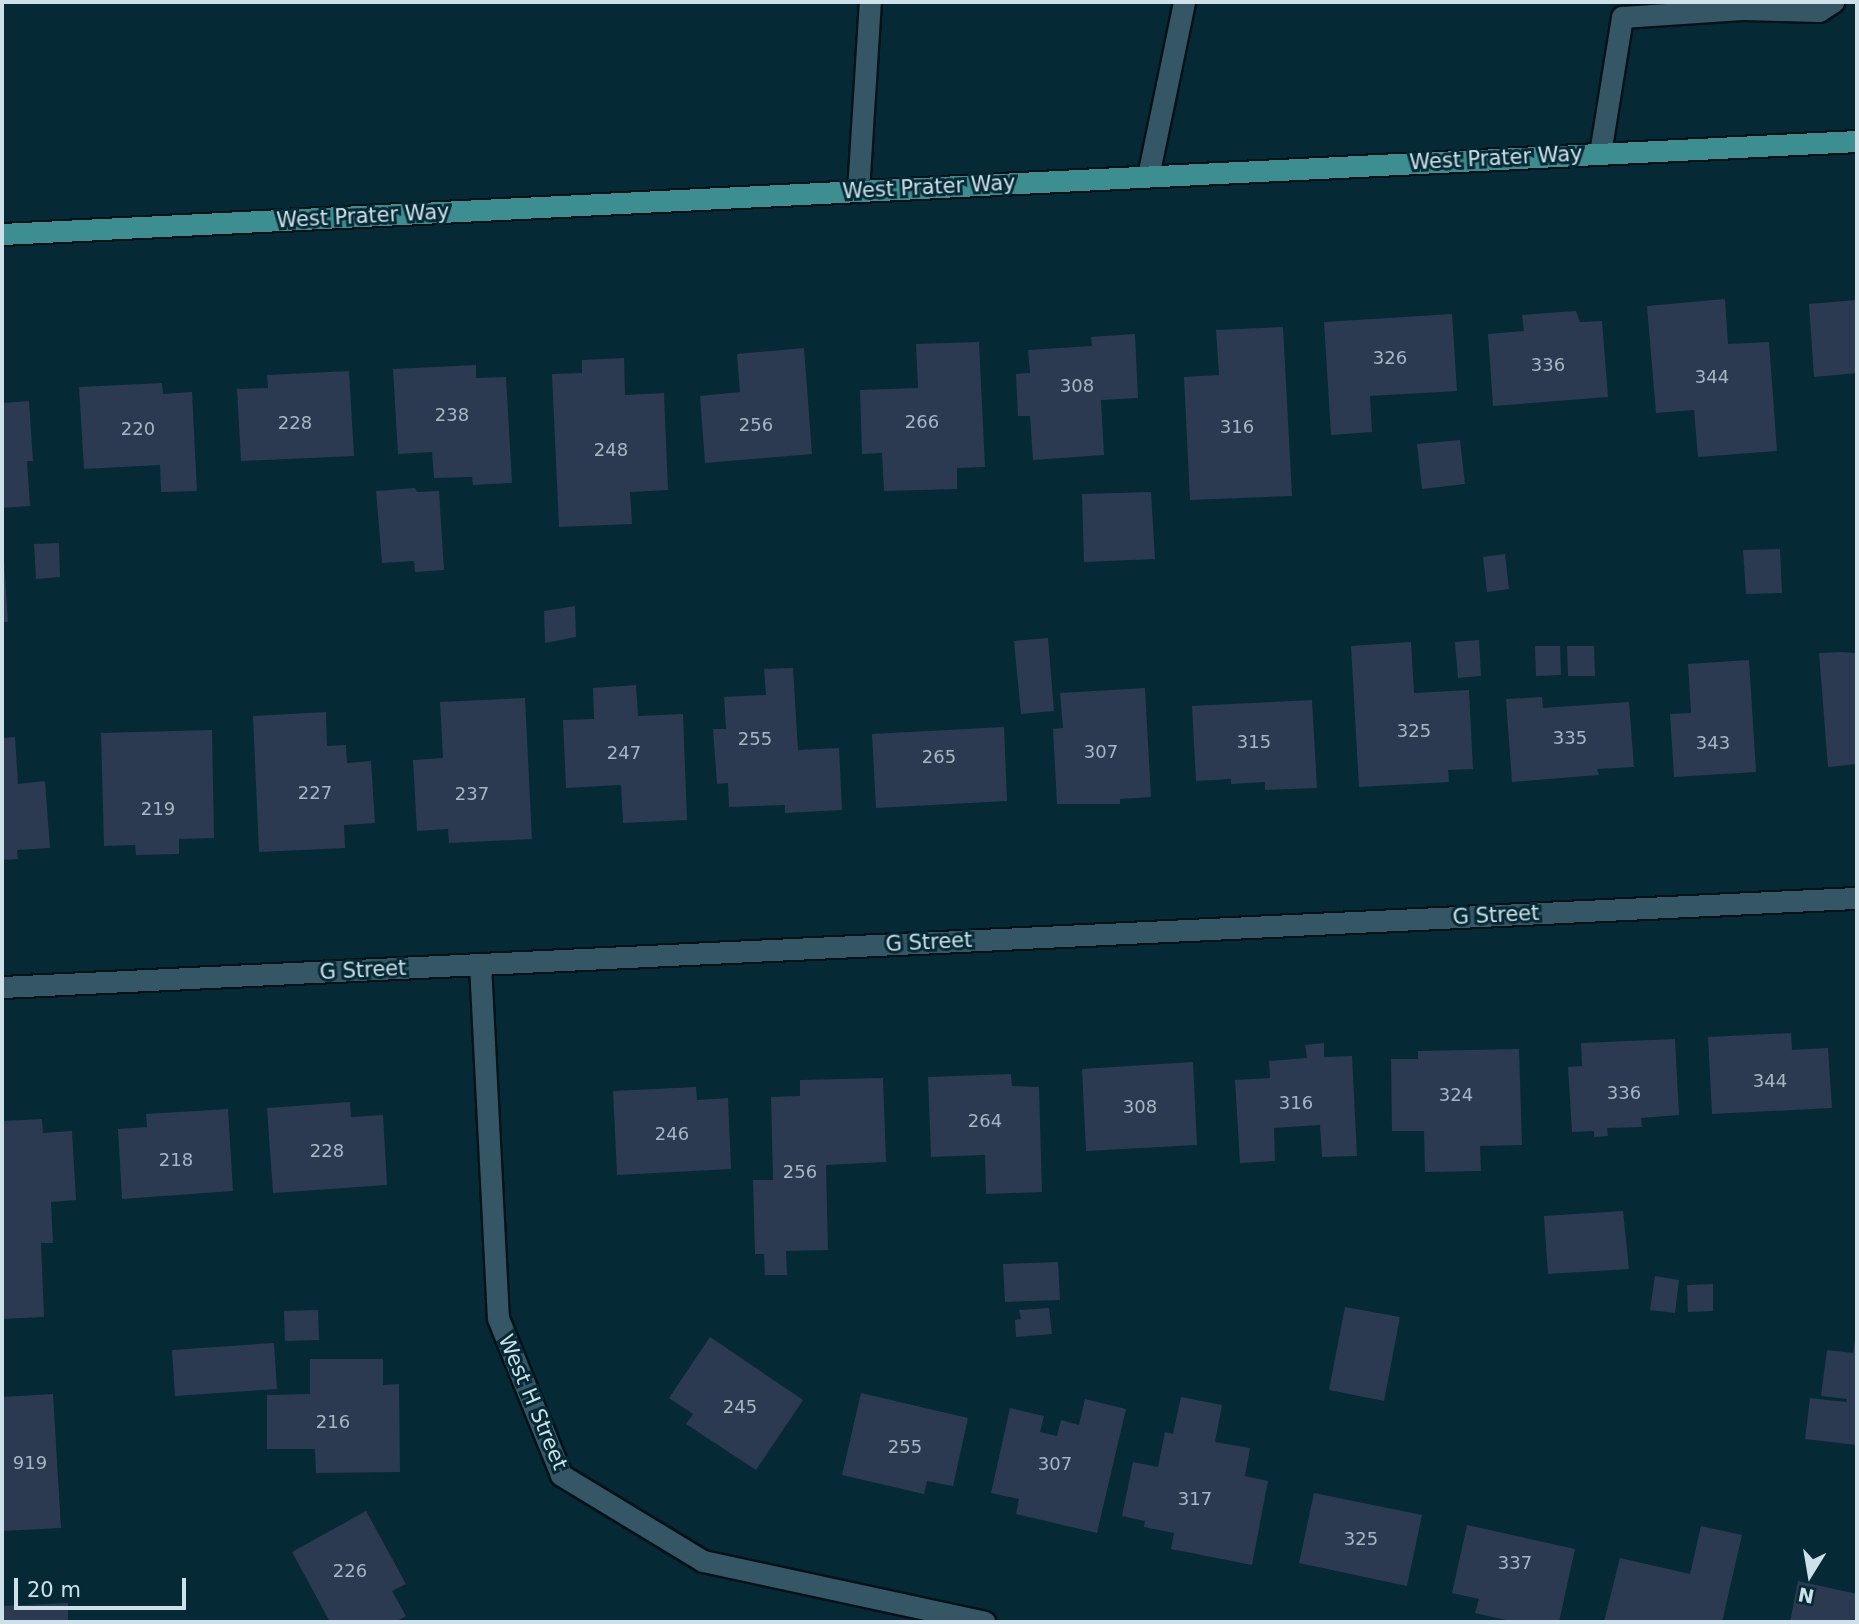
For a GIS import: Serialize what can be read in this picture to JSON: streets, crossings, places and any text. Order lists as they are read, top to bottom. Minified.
{"streets":{"main road":["West Prater Way"],"street":["G Street","West H Street"]},"crossings":[["G Street","West H Street"]],"house_numbers":["326","336","344","308","238","266","228","256","316","220","248","325","335","255","315","343","307","247","265","227","237","219","344","336","324","316","308","264","246","228","218","256","245","216","255","919","307","317","325","337","226"],"scale_bar":"20 m","north":"bottom"}
